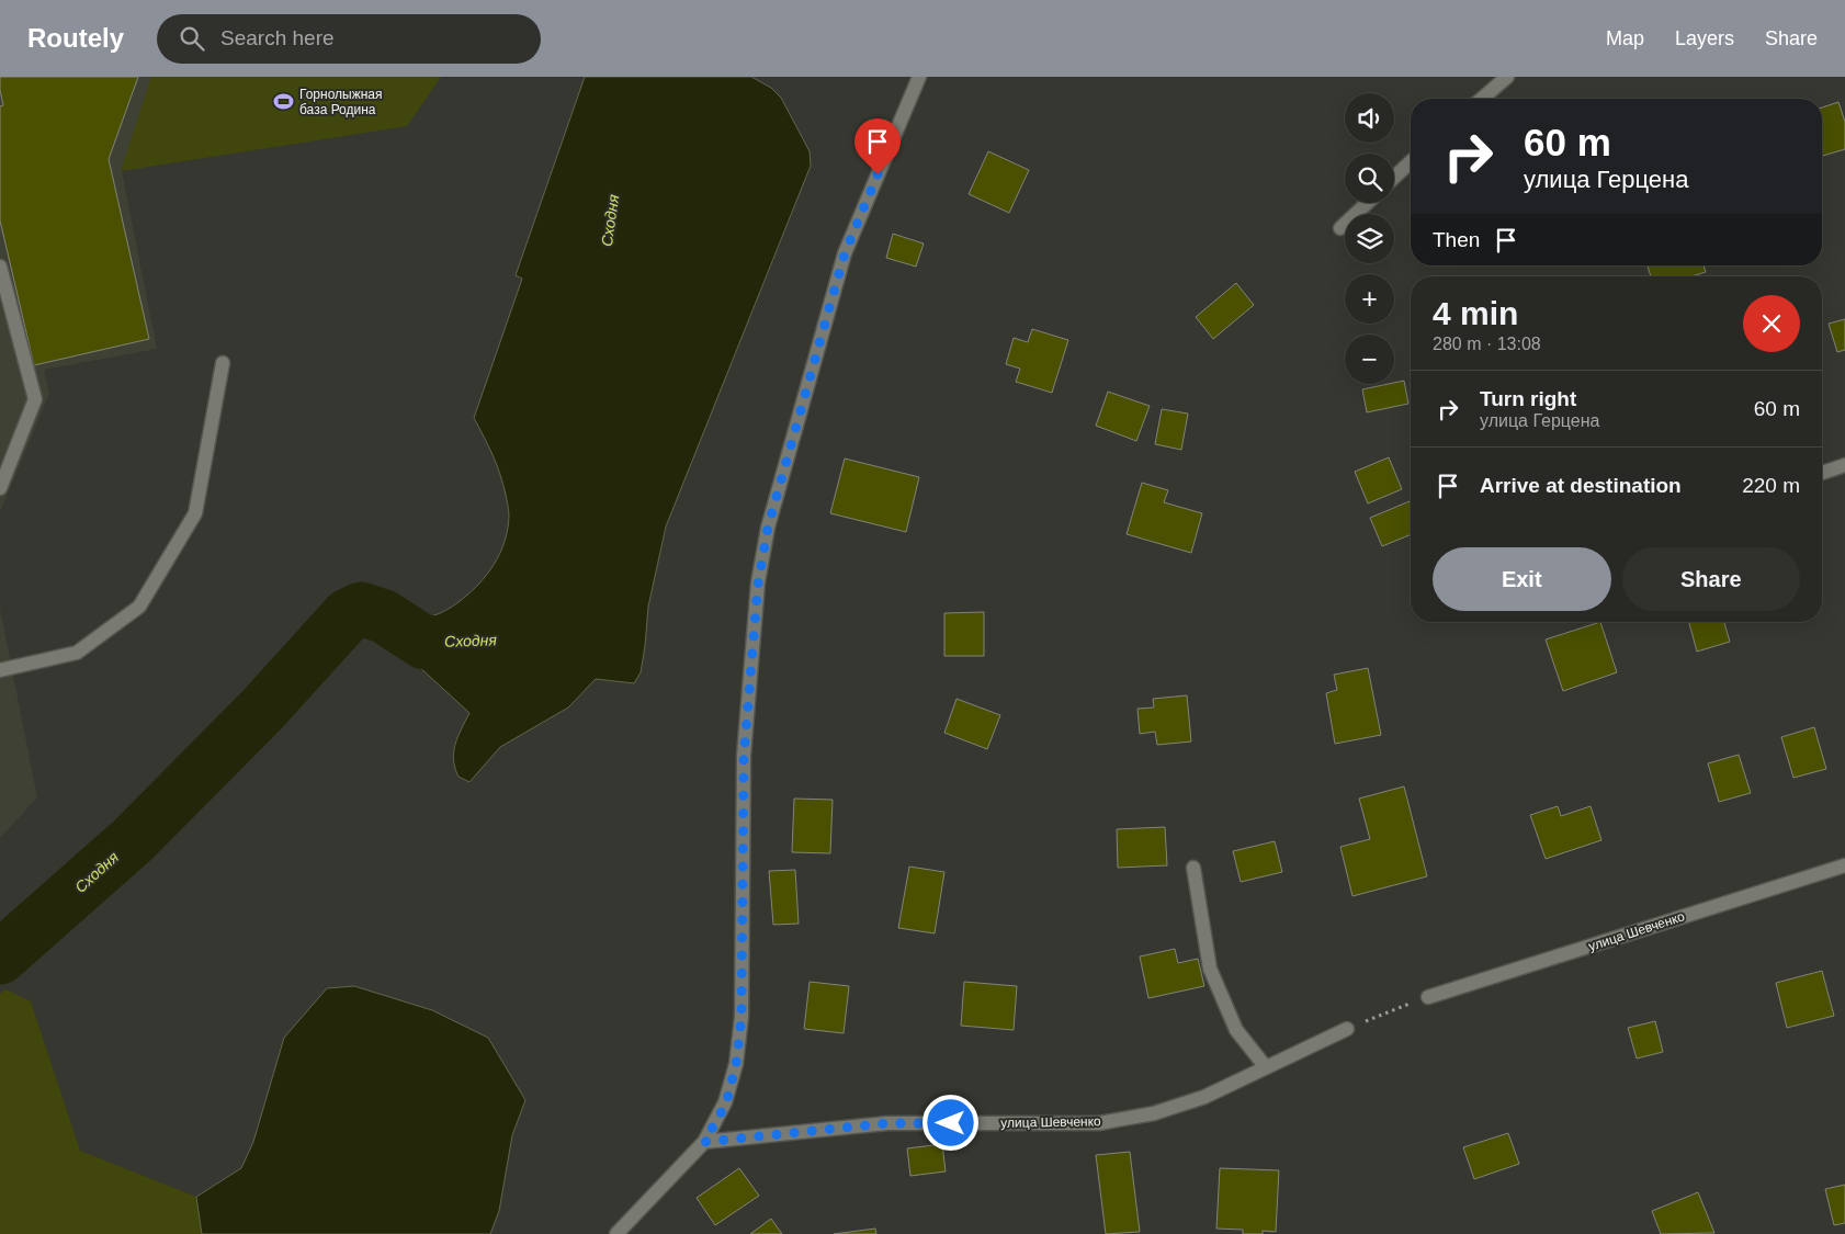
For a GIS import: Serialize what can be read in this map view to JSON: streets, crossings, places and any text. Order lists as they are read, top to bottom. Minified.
{"streets":{"street":["улица Шевченко"]},"water":["Сходня"],"places":{"sports":["Горнолыжная база Родина"]},"page":{"header":"Routely","search":"Search here","nav":["Map","Layers","Share"],"map_buttons":["+","−"],"turn":["60 m","улица Герцена"],"then":"Then","heading":["4 min","280 m · 13:08"],"list":[{"name":"Turn right","note":"улица Герцена","value":"60 m"},{"name":"Arrive at destination","value":"220 m"}],"buttons":["Exit","Share"]}}
